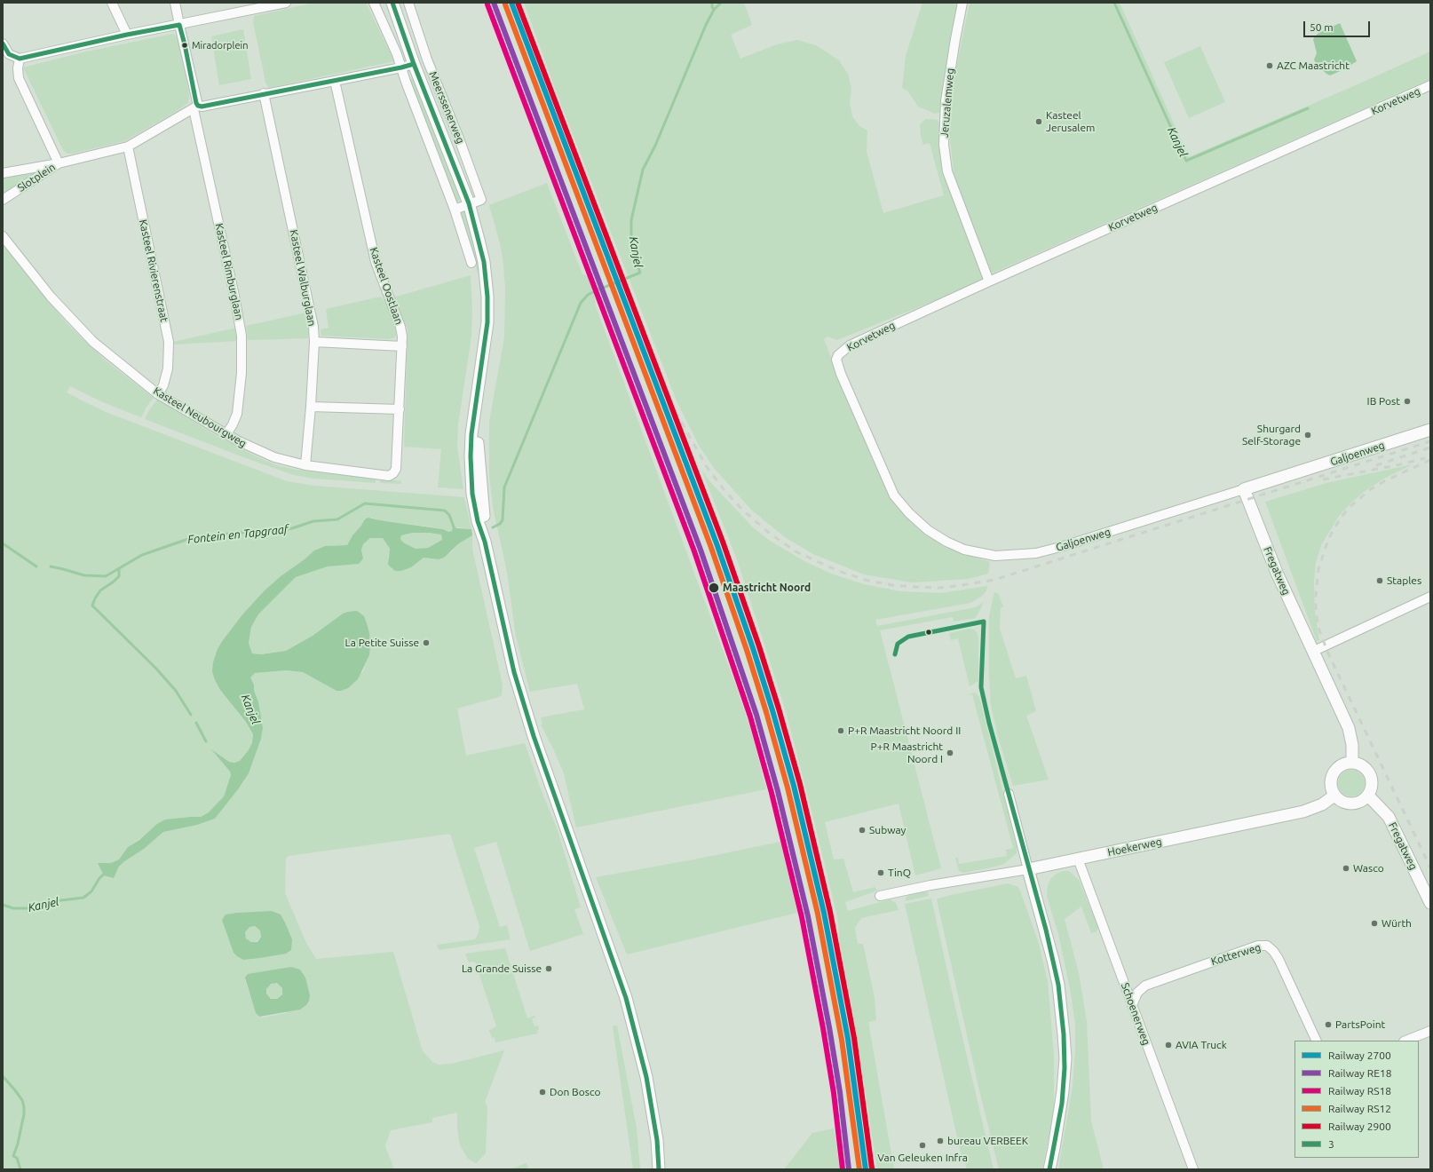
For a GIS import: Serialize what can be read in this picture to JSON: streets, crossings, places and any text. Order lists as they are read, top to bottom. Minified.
{"streets":{"street":["Korvetweg","Jeruzalemweg","Meerssenerweg","Slotplein","Kasteel Rivierenstraat","Kasteel Rimburglaan","Kasteel Walburglaan","Kasteel Oostlaan","Kasteel Neubourgweg","Galjoenweg","Fregatweg","Hoekerweg","Kotterweg","Schoenerweg"]},"crossings":[["Korvetweg","Jeruzalemweg"],["Korvetweg","Galjoenweg"],["Kasteel Rivierenstraat","Kasteel Neubourgweg"],["Kasteel Rimburglaan","Kasteel Neubourgweg"],["Kasteel Walburglaan","Kasteel Neubourgweg"],["Kasteel Oostlaan","Kasteel Neubourgweg"],["Galjoenweg","Fregatweg"],["Fregatweg","Hoekerweg"],["Hoekerweg","Schoenerweg"],["Kotterweg","Schoenerweg"]],"water":["Kanjel","Fontein en Tapgraaf"],"places":["Miradorplein","AZC Maastricht","Kasteel Jerusalem","IB Post","Shurgard Self-Storage","Staples","Maastricht Noord","La Petite Suisse","P+R Maastricht Noord II","P+R Maastricht Noord I","Subway","Wasco","TinQ","Würth","La Grande Suisse","PartsPoint","AVIA Truck","Don Bosco","bureau VERBEEK","Van Geleuken Infra"],"lines":["rail line 2700","rail line RE18","rail line 2900","transit line 3","rail line RS18","rail line RS12"],"legend":["Railway 2700","Railway RE18","Railway RS18","Railway RS12","Railway 2900","3"],"scale_bar":"50 m"}
